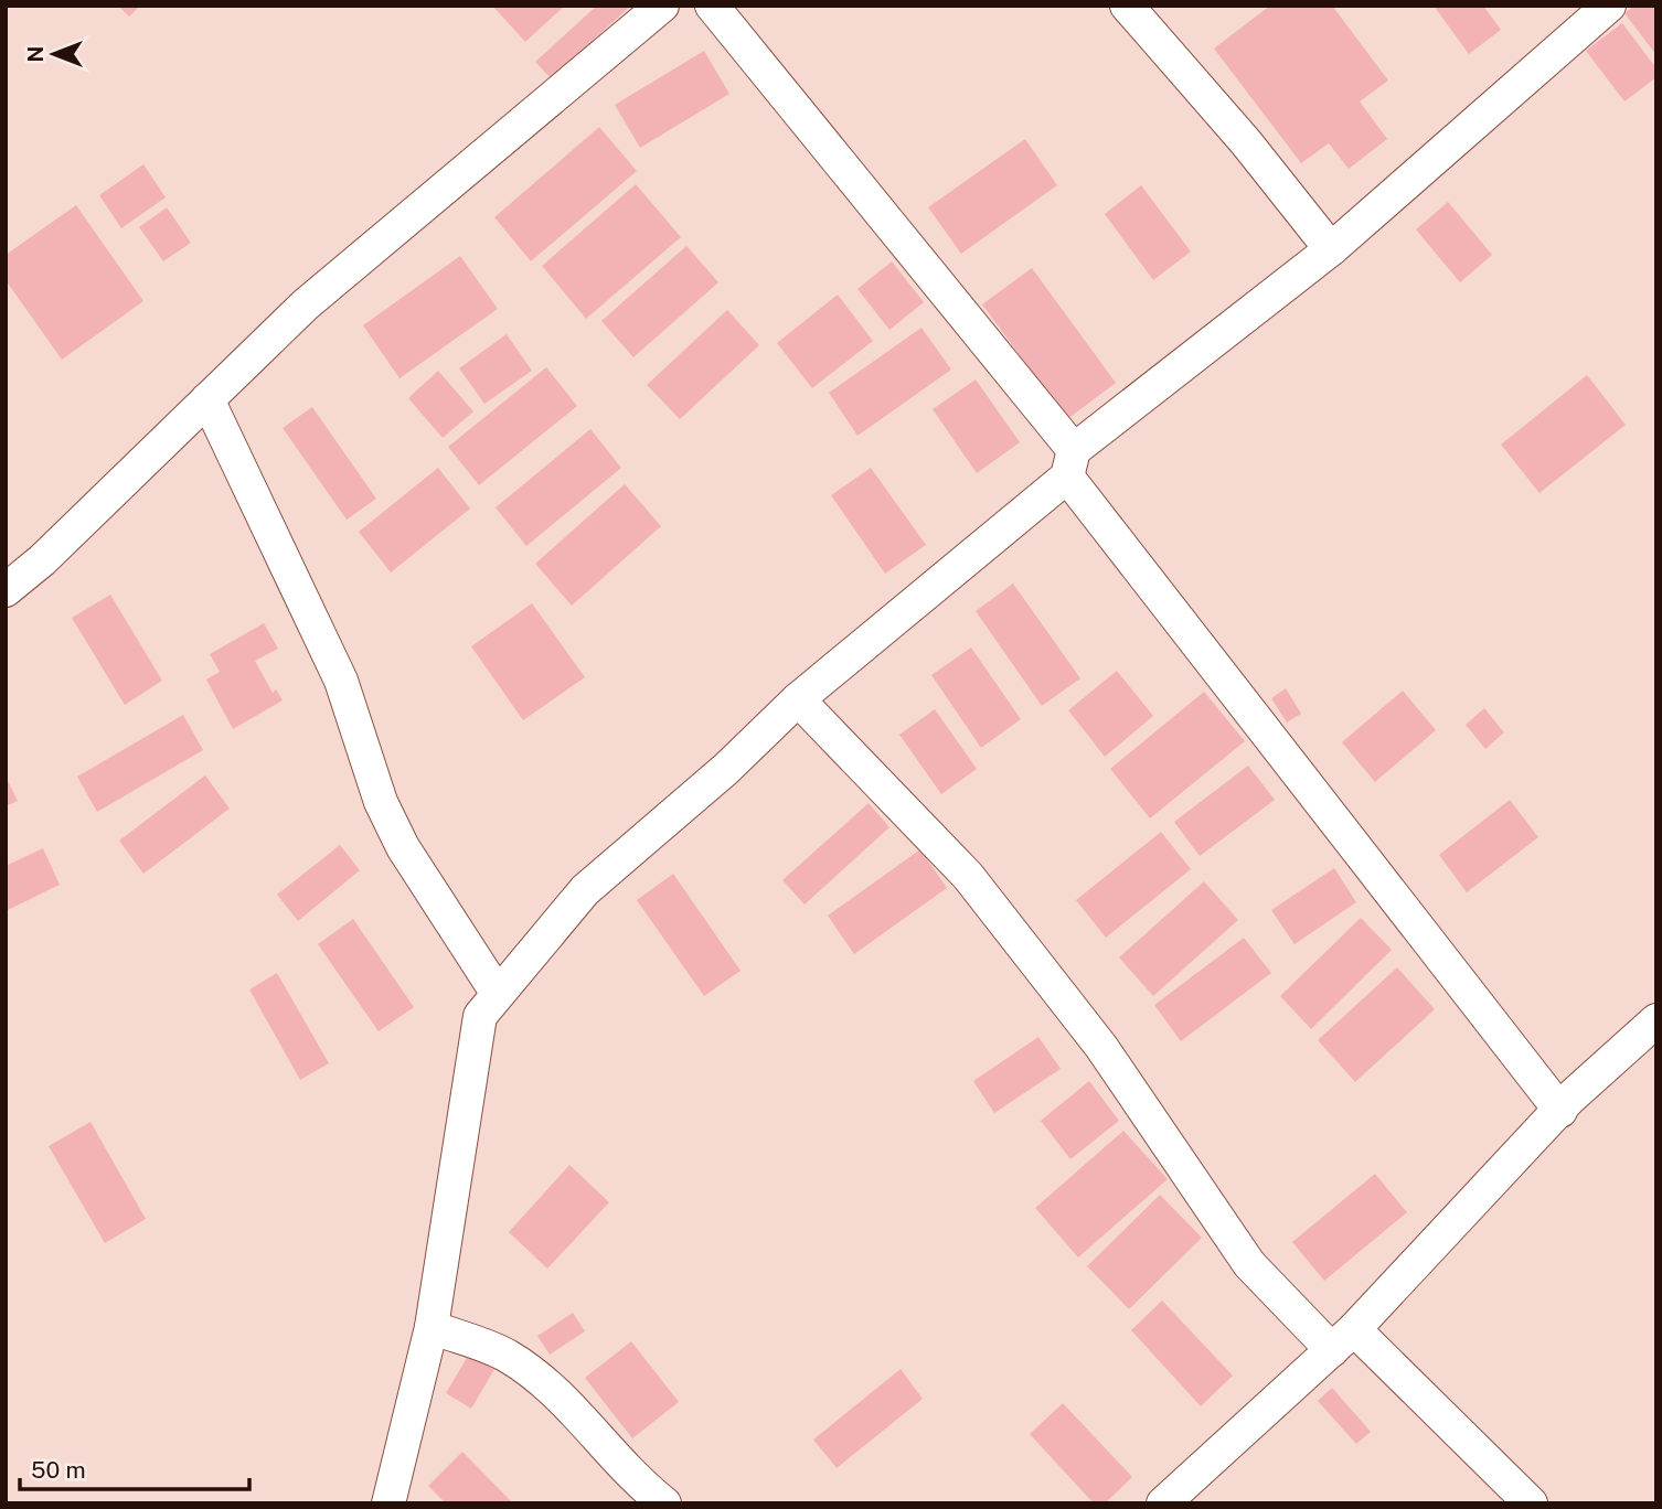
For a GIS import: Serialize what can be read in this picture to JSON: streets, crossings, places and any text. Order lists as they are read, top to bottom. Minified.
{"scale_bar":"50 m","north":"left"}
